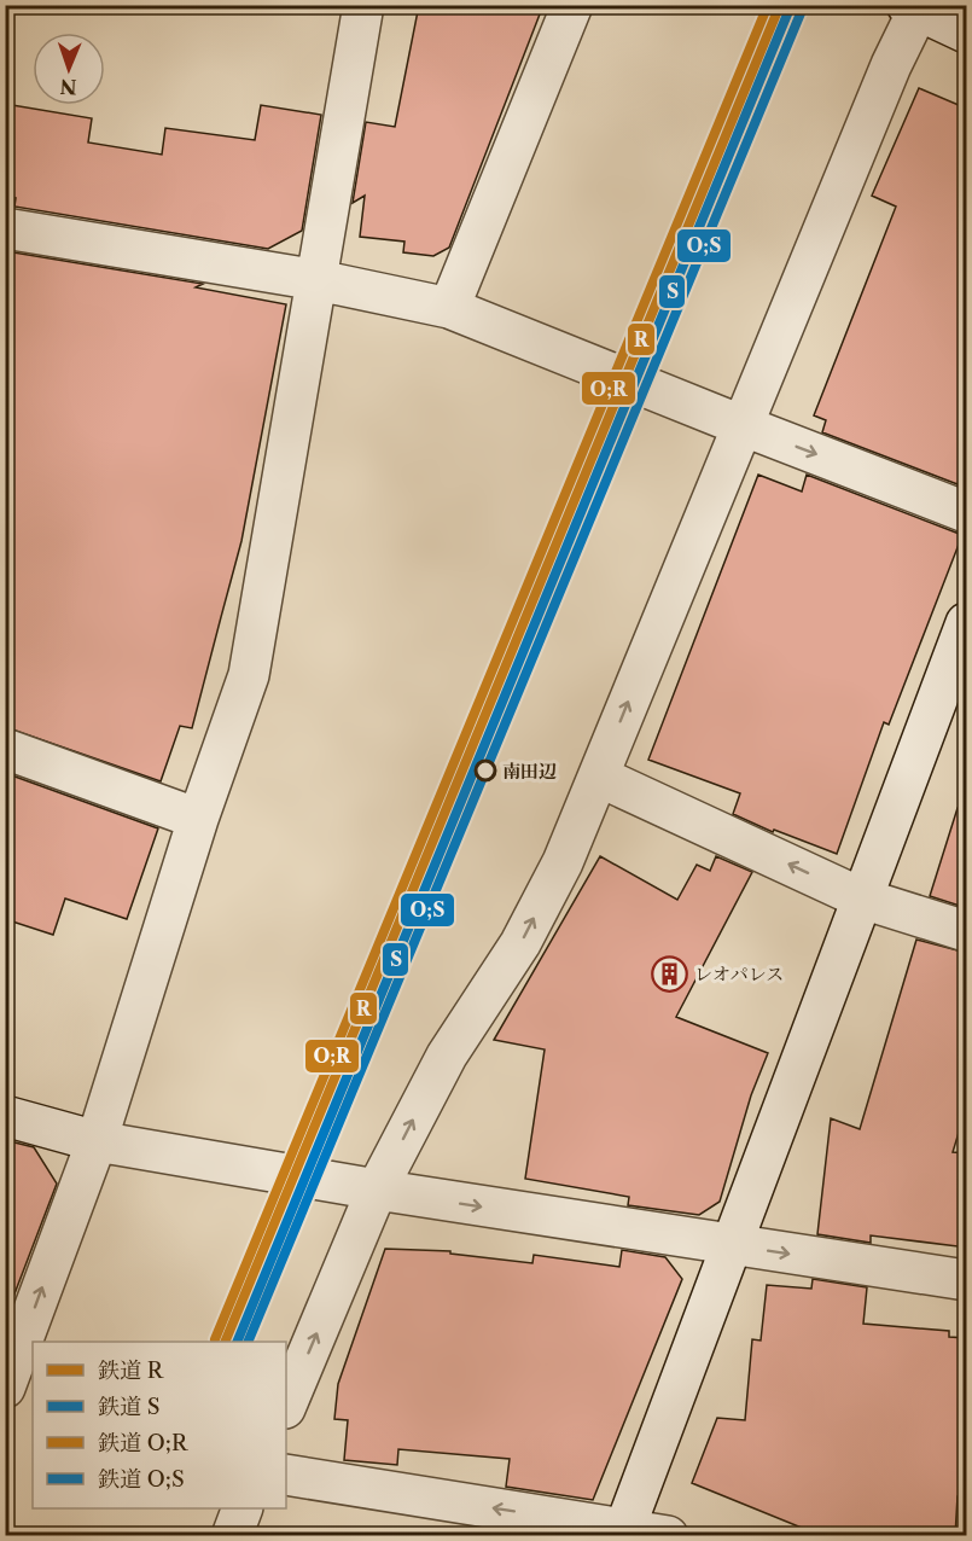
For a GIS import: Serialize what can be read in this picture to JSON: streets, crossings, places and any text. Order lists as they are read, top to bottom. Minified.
{"places":{"other":["南田辺"],"building":["レオパレス"]},"lines":["rail line R","rail line O;R","rail line S","rail line O;S"],"legend":["鉄道 R","鉄道 S","鉄道 O;R","鉄道 O;S"],"north":"bottom"}
